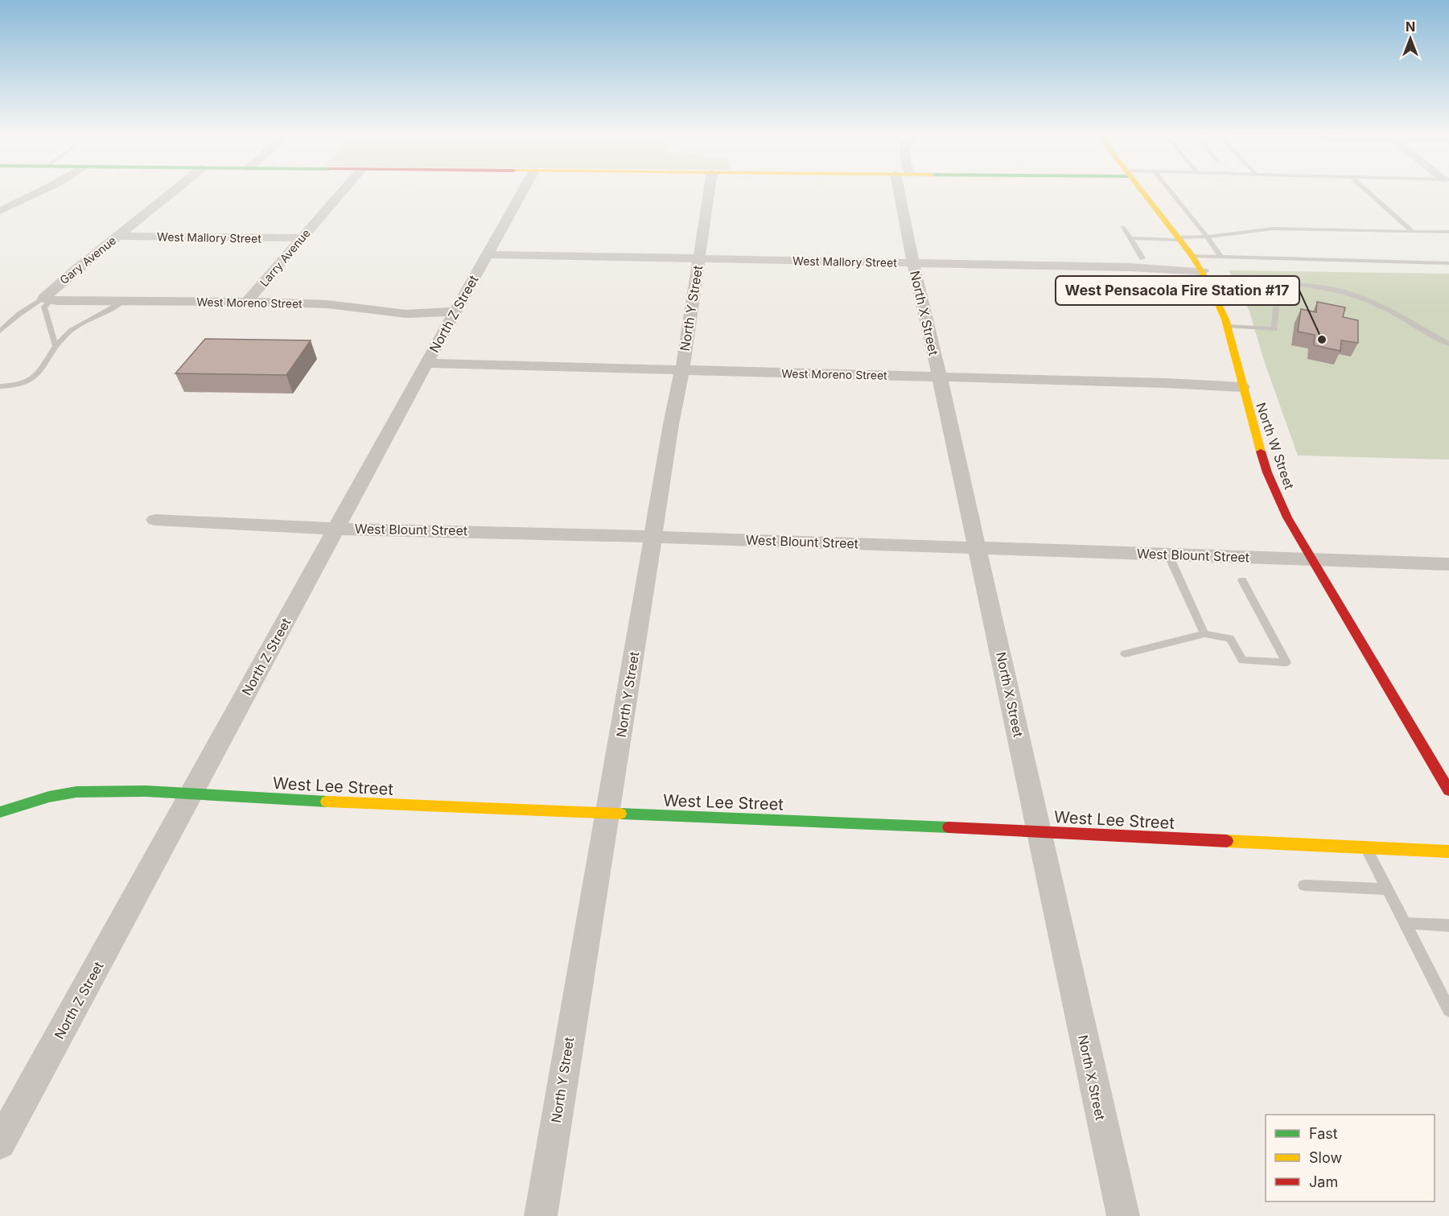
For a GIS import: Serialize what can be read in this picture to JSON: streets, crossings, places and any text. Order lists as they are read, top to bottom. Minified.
{"streets":{"street":["West Mallory Street","Larry Avenue","Gary Avenue","West Moreno Street","North Y Street","North X Street","North Z Street","North W Street","West Blount Street","West Lee Street"]},"crossings":[["West Mallory Street","Larry Avenue"],["West Mallory Street","Gary Avenue"],["West Mallory Street","North Y Street"],["West Mallory Street","North X Street"],["West Mallory Street","North Z Street"],["West Mallory Street","North W Street"],["Larry Avenue","West Moreno Street"],["Gary Avenue","West Moreno Street"],["West Moreno Street","North Y Street"],["West Moreno Street","North X Street"],["West Moreno Street","North Z Street"],["West Moreno Street","North W Street"],["North Y Street","West Blount Street"],["North Y Street","West Lee Street"],["North X Street","West Blount Street"],["North X Street","West Lee Street"],["North Z Street","West Blount Street"],["North Z Street","West Lee Street"],["North W Street","West Blount Street"]],"places":["West Pensacola Fire Station #17"],"legend":["Fast","Slow","Jam"],"north":"top"}
